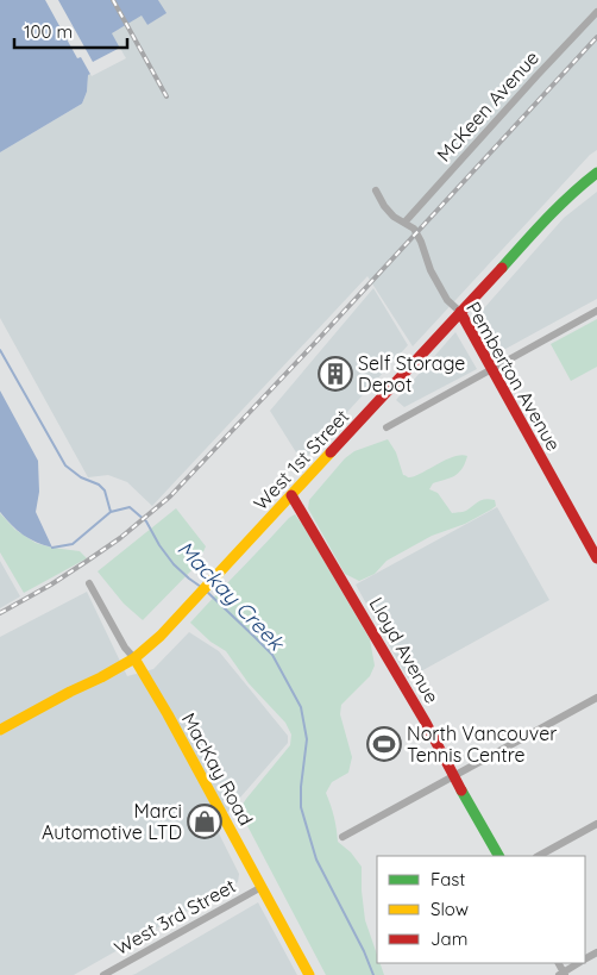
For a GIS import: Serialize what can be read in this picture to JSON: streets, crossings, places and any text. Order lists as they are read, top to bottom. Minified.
{"streets":{"street":["McKeen Avenue","Pemberton Avenue","West 1st Street","Lloyd Avenue","MacKay Road","West 3rd Street"]},"crossings":[["McKeen Avenue","Pemberton Avenue"],["Pemberton Avenue","West 1st Street"],["West 1st Street","Lloyd Avenue"],["West 1st Street","MacKay Road"],["MacKay Road","West 3rd Street"]],"water":["Mackay Creek"],"places":{"building":["Self Storage Depot"],"sports":["North Vancouver Tennis Centre"],"shop":["Marci Automotive LTD"]},"legend":["Fast","Slow","Jam"],"scale_bar":"100 m"}
